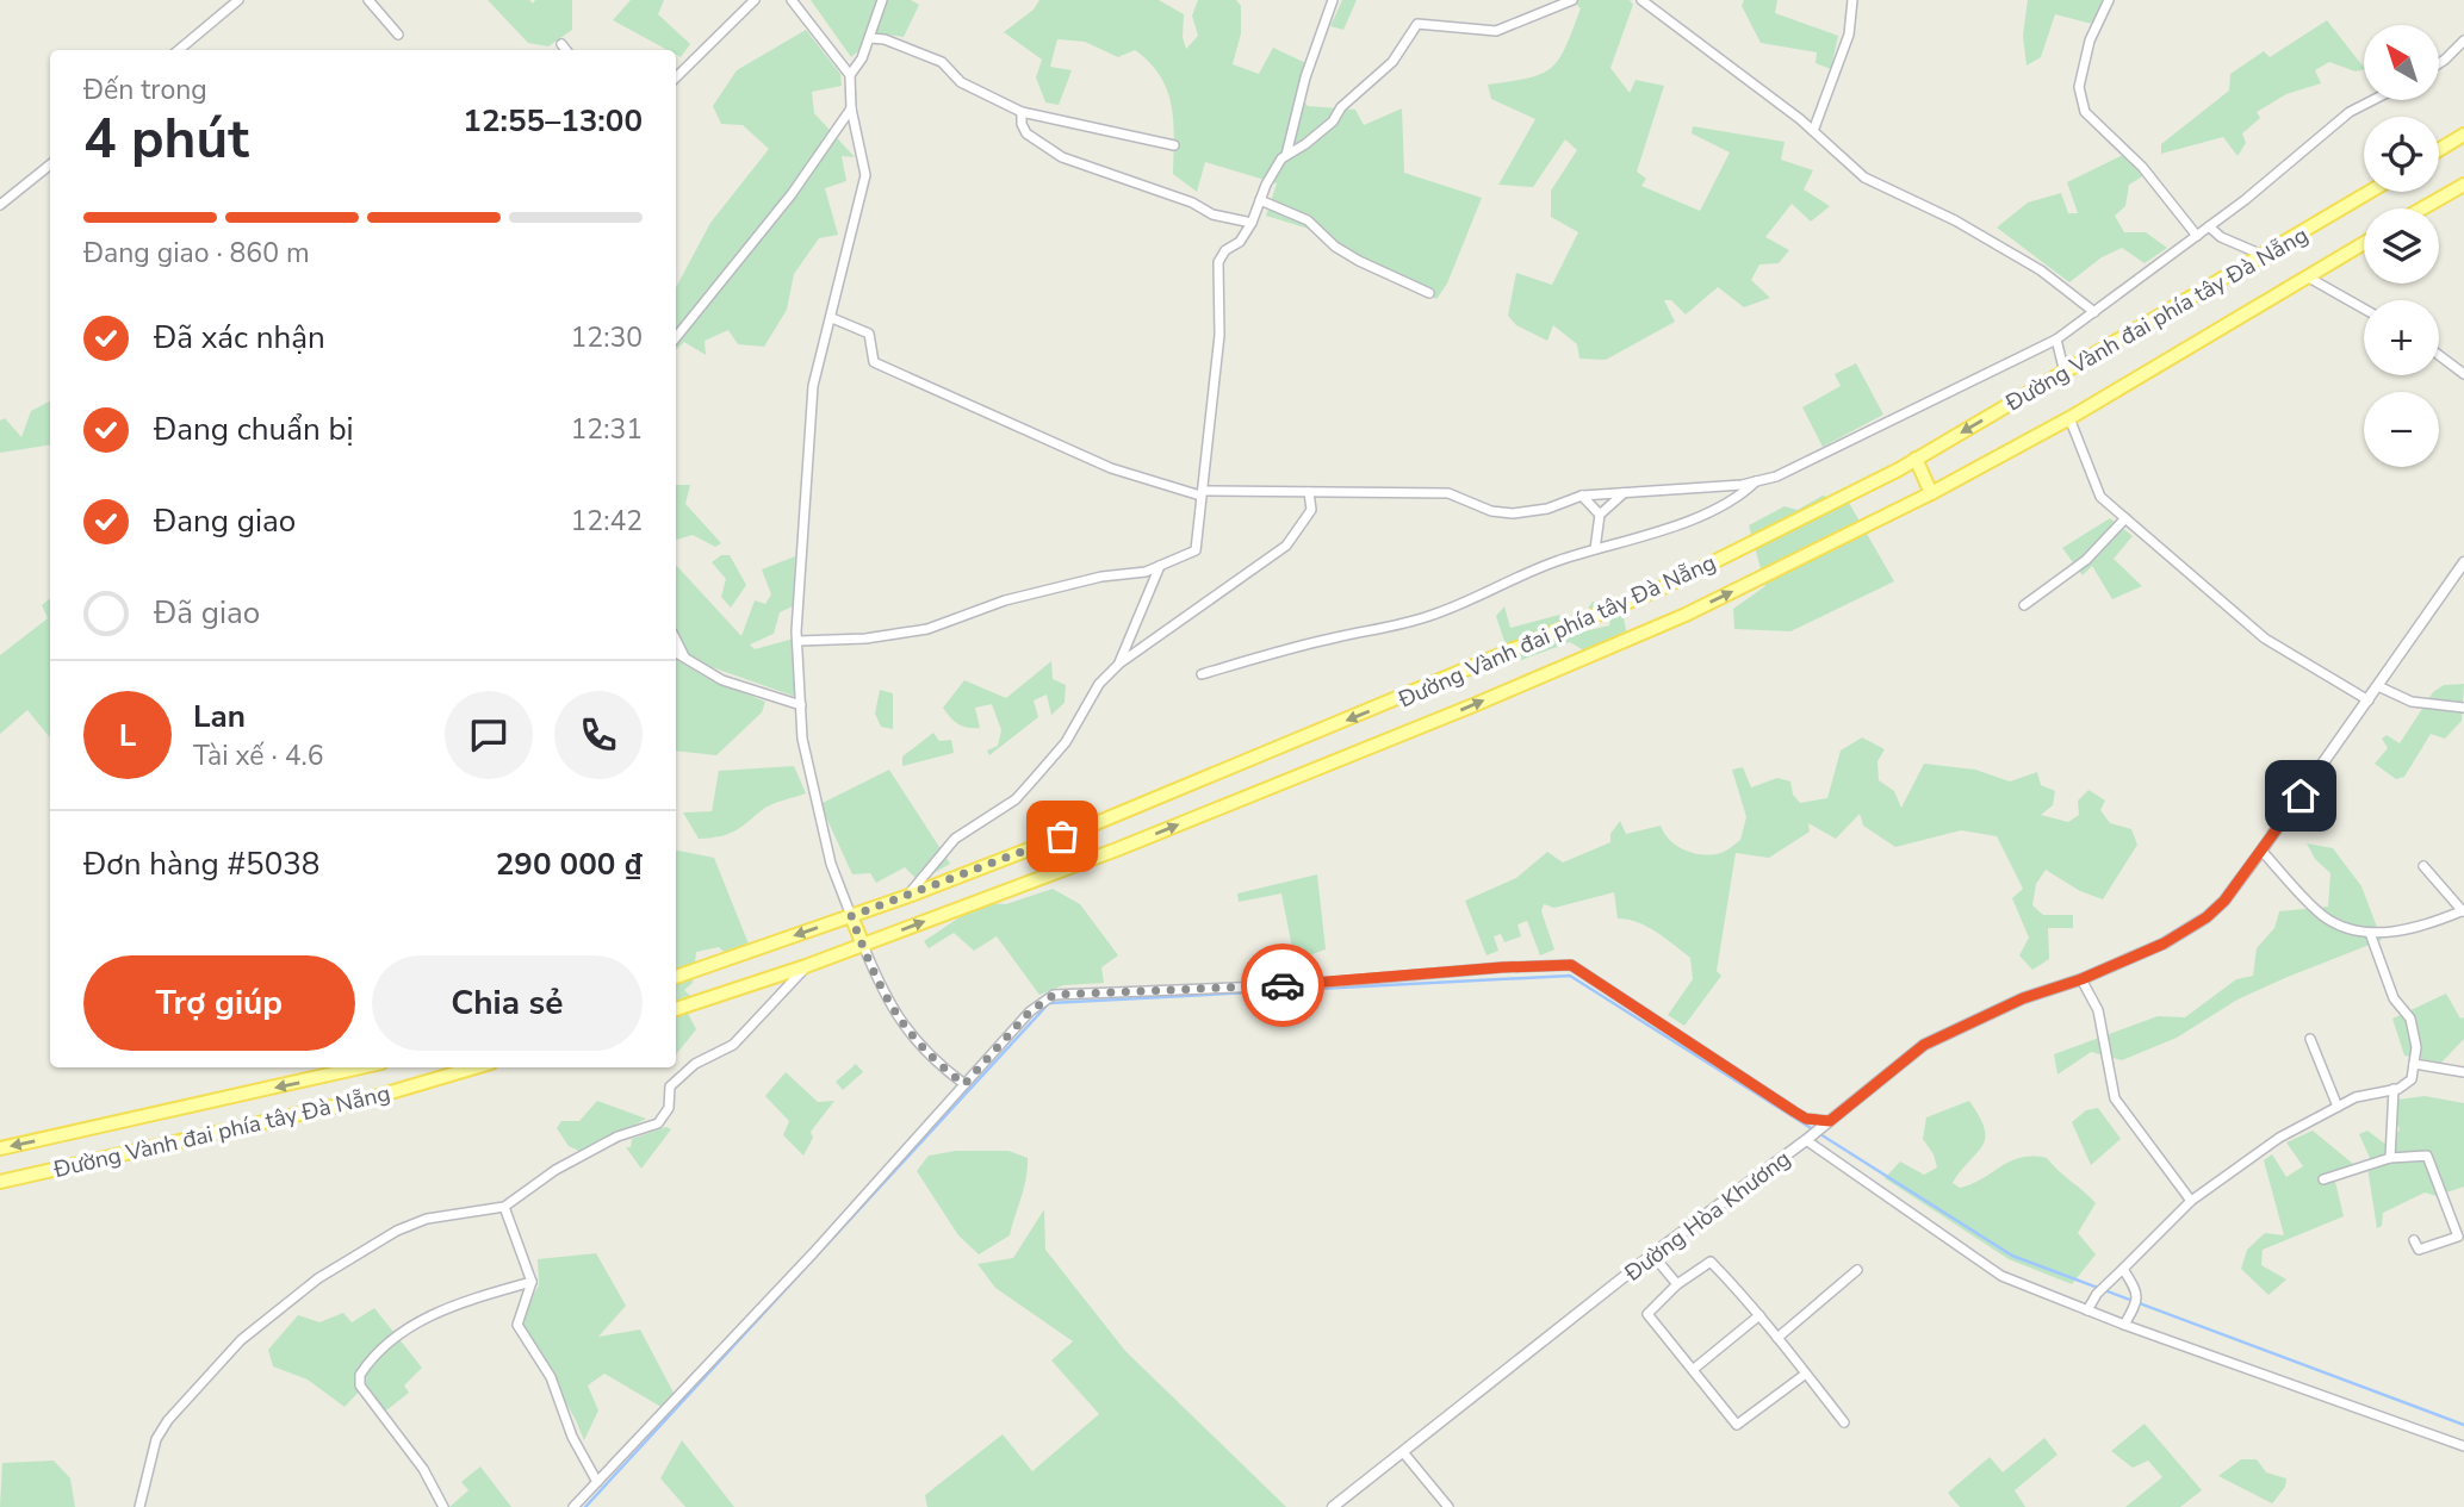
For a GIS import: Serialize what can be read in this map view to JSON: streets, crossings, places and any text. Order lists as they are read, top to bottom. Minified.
{"streets":{"main road":["Đường Vành đai phía tây Đà Nẵng"],"street":["Đường Hòa Khương"]},"north":"top left","page":{"map_buttons":["+","−"],"heading":["4 phút","Đến trong","12:55–13:00"],"panel":["Lan","Tài xế · 4.6","Đơn hàng #5038","290 000 ₫"],"bar":"Đang giao · 860 m","list":[["Đã xác nhận","12:30"],["Đang chuẩn bị","12:31"],["Đang giao","12:42"],"Đã giao"],"round":"L","buttons":["Trợ giúp","Chia sẻ"]}}
